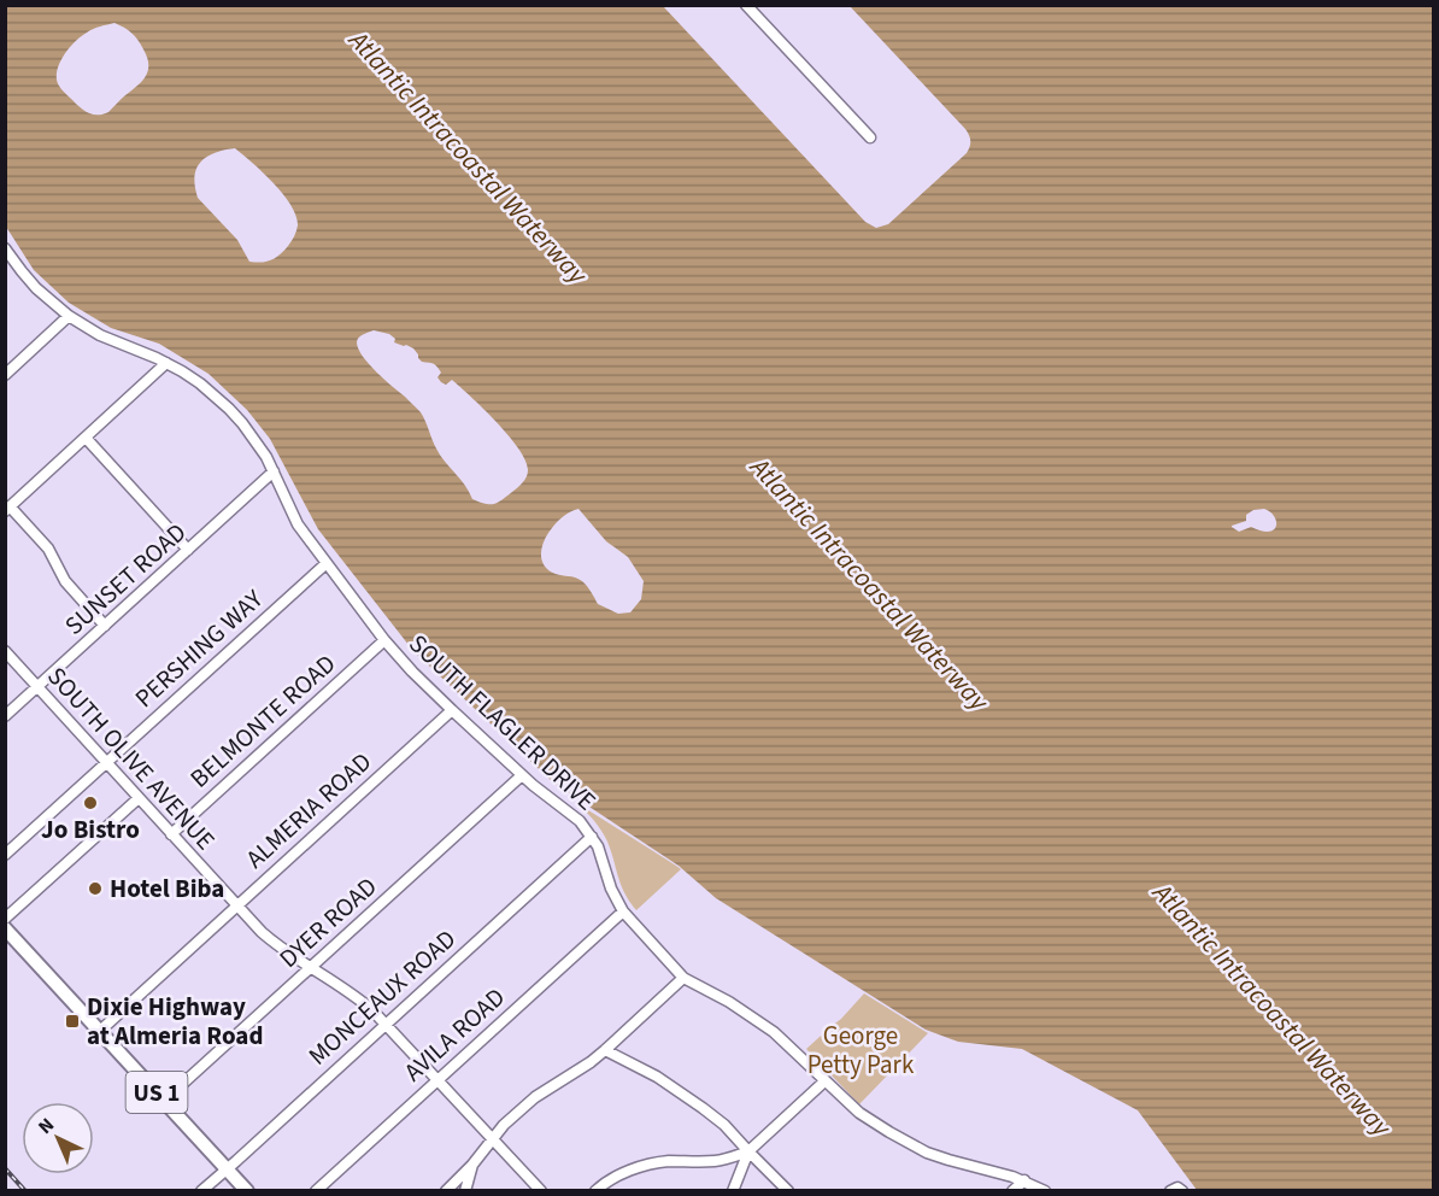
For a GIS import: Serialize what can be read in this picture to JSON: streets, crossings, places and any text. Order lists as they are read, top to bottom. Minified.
{"streets":{"main road":["US 1"],"street":["SUNSET ROAD","PERSHING WAY","BELMONTE ROAD","SOUTH FLAGLER DRIVE","SOUTH OLIVE AVENUE","ALMERIA ROAD","DYER ROAD","MONCEAUX ROAD","AVILA ROAD"]},"crossings":[["SUNSET ROAD","SOUTH FLAGLER DRIVE"],["SUNSET ROAD","SOUTH OLIVE AVENUE"],["PERSHING WAY","SOUTH FLAGLER DRIVE"],["PERSHING WAY","SOUTH OLIVE AVENUE"],["BELMONTE ROAD","SOUTH FLAGLER DRIVE"],["BELMONTE ROAD","SOUTH OLIVE AVENUE"],["SOUTH FLAGLER DRIVE","ALMERIA ROAD"],["SOUTH FLAGLER DRIVE","DYER ROAD"],["SOUTH FLAGLER DRIVE","MONCEAUX ROAD"],["SOUTH FLAGLER DRIVE","AVILA ROAD"],["SOUTH OLIVE AVENUE","ALMERIA ROAD"],["SOUTH OLIVE AVENUE","DYER ROAD"],["SOUTH OLIVE AVENUE","MONCEAUX ROAD"],["SOUTH OLIVE AVENUE","AVILA ROAD"],["ALMERIA ROAD","US 1"],["DYER ROAD","US 1"],["MONCEAUX ROAD","US 1"]],"water":["Atlantic Intracoastal Waterway"],"parks":["George Petty Park"],"places":{"other":["Jo Bistro","Hotel Biba"],"transit":["Dixie Highway at Almeria Road"]},"north":"top left"}
